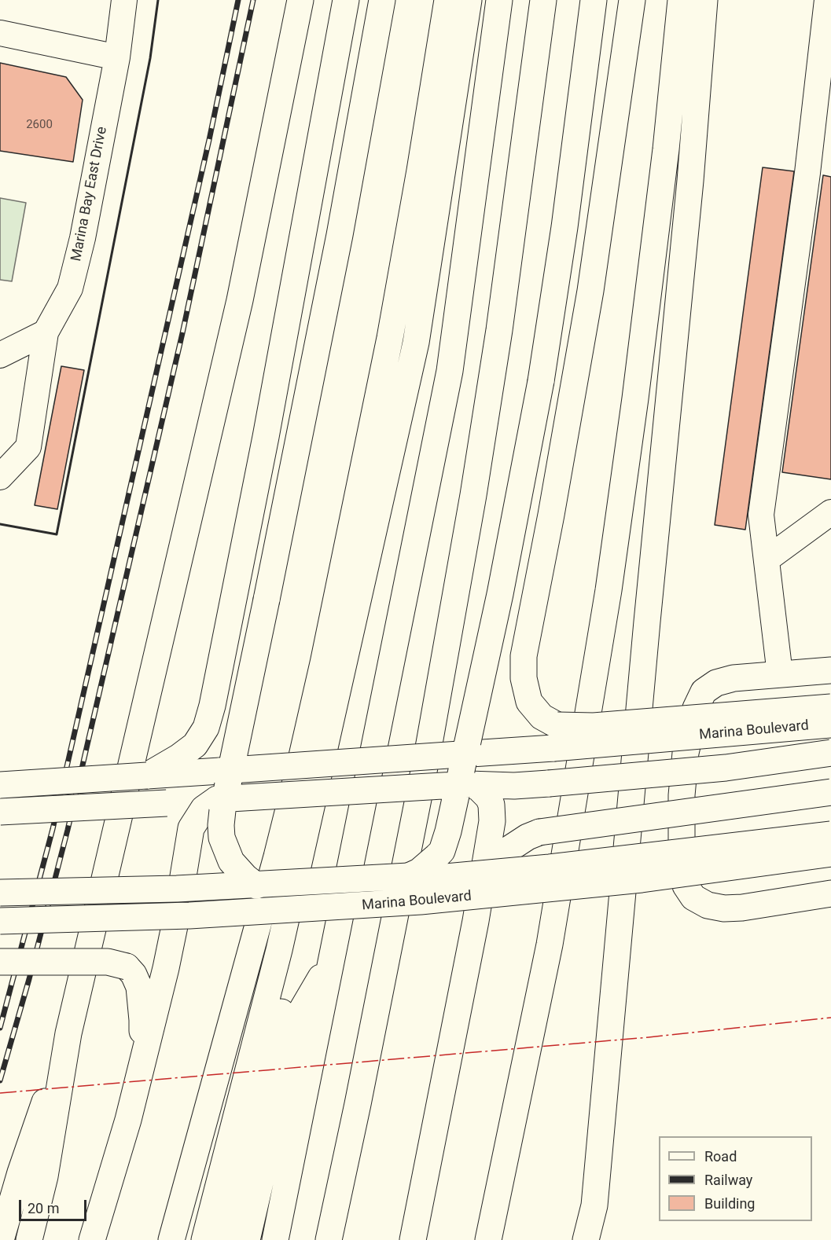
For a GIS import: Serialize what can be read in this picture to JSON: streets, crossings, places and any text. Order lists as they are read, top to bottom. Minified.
{"streets":{"main road":["Marina Boulevard"],"street":["Marina Bay East Drive"]},"house_numbers":["2600"],"legend":["Road","Railway","Building"],"scale_bar":"20 m"}
